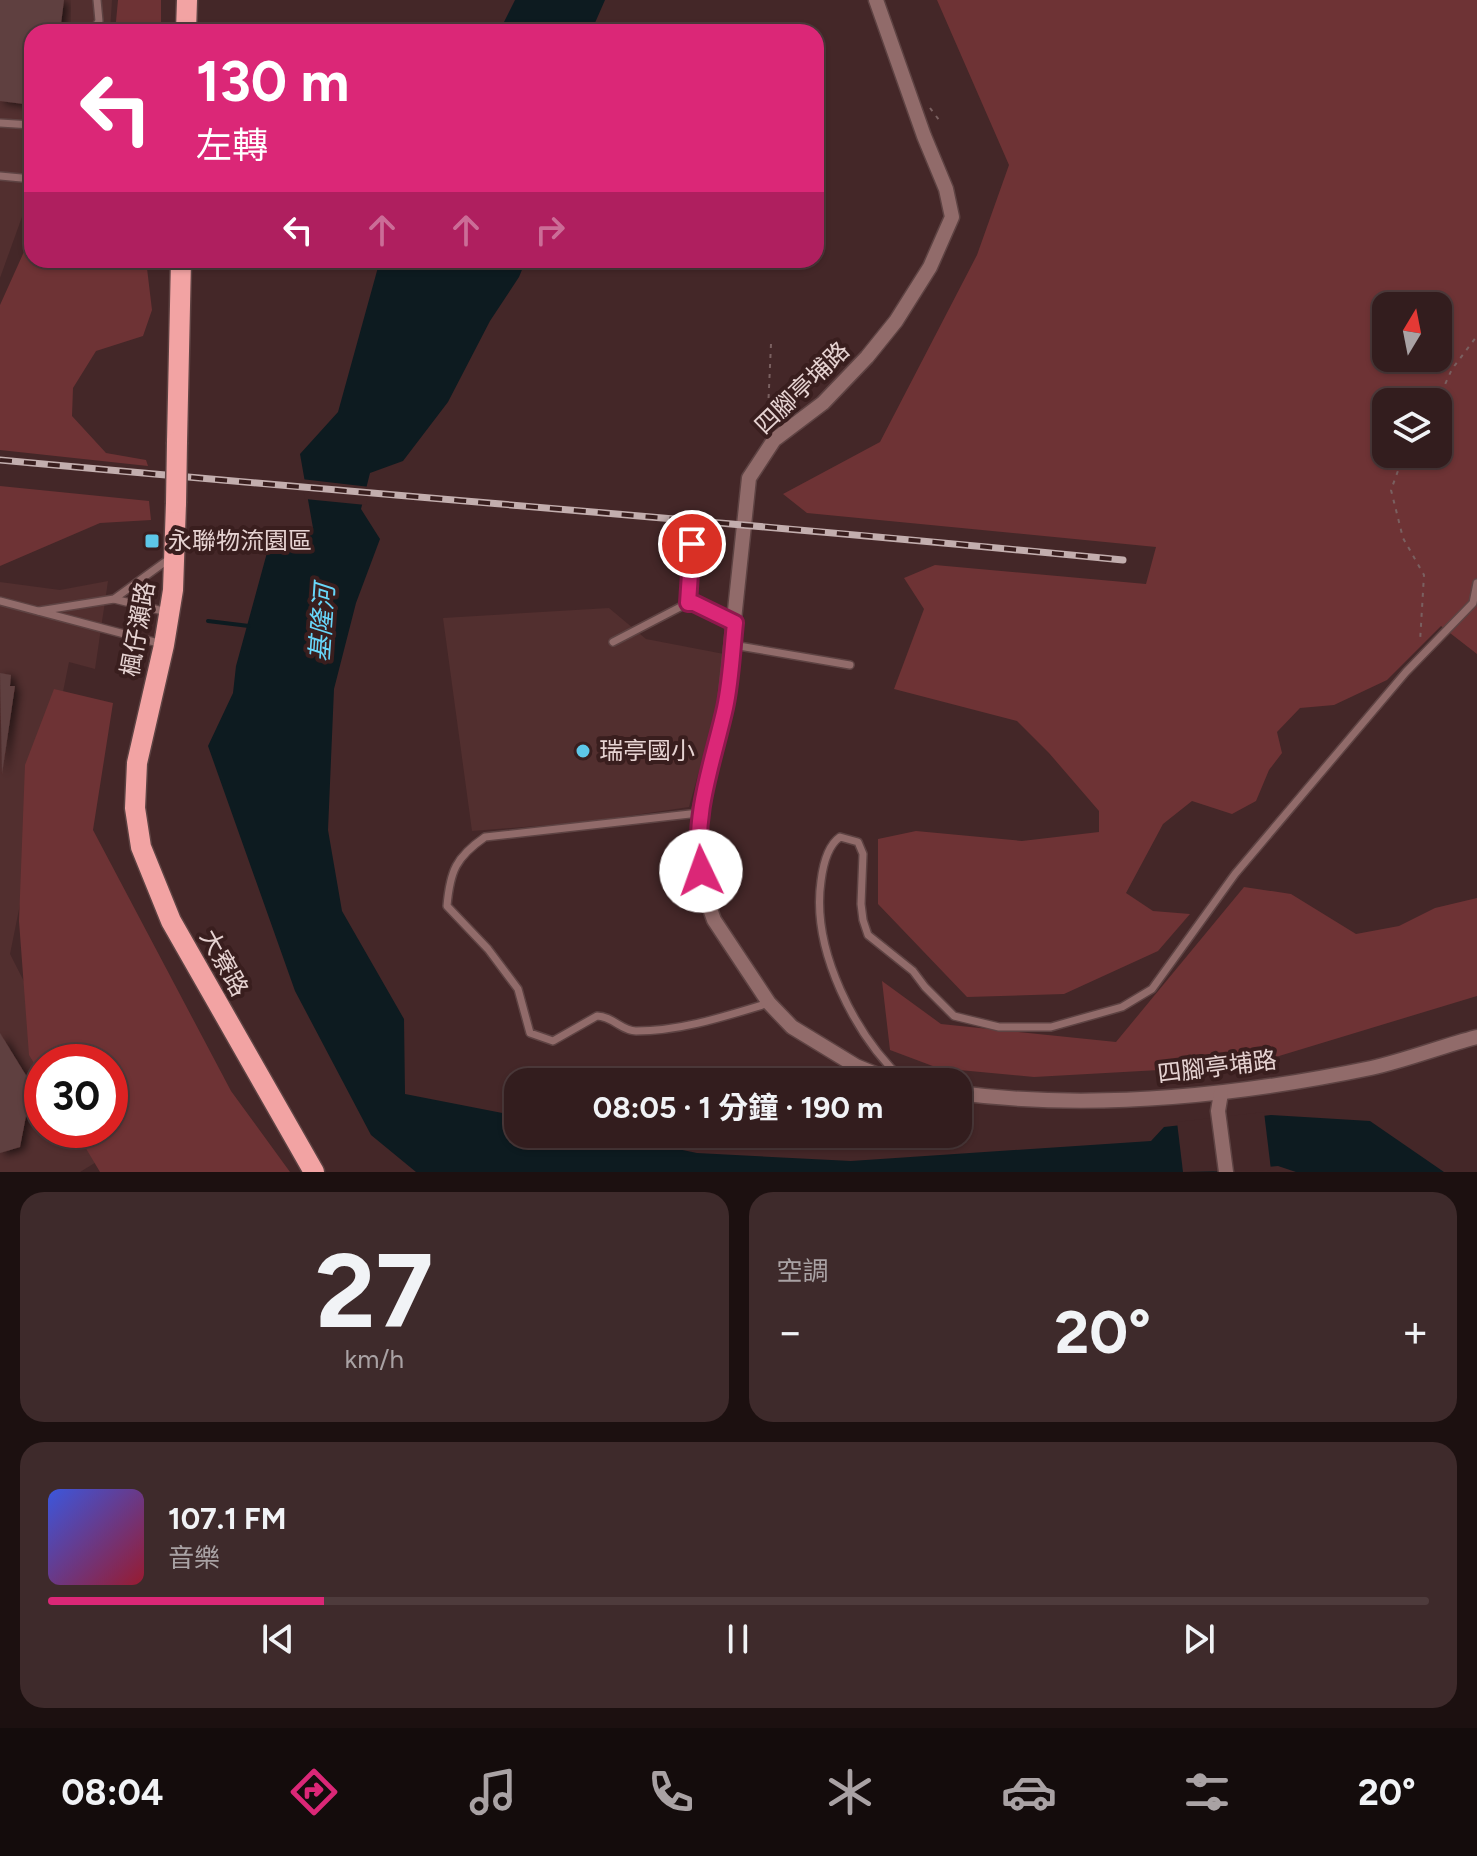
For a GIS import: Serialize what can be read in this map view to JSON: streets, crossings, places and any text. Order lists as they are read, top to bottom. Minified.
{"streets":{"main road":["楓仔瀨路","大寮路"],"street":["四腳亭埔路"]},"crossings":[["楓仔瀨路","大寮路"]],"water":["基隆河"],"places":{"transit":["永聯物流園區"],"other":["瑞亭國小"]},"north":"top","page":{"turn":["130 m","左轉"],"limit":"30","trip":"08:05 · 1 分鐘 · 190 m","tile":[["27","km/h"],"空調"],"heat":["−","20°","+"],"song":["107.1 FM","音樂"],"tabs":["08:04","20°"]}}
